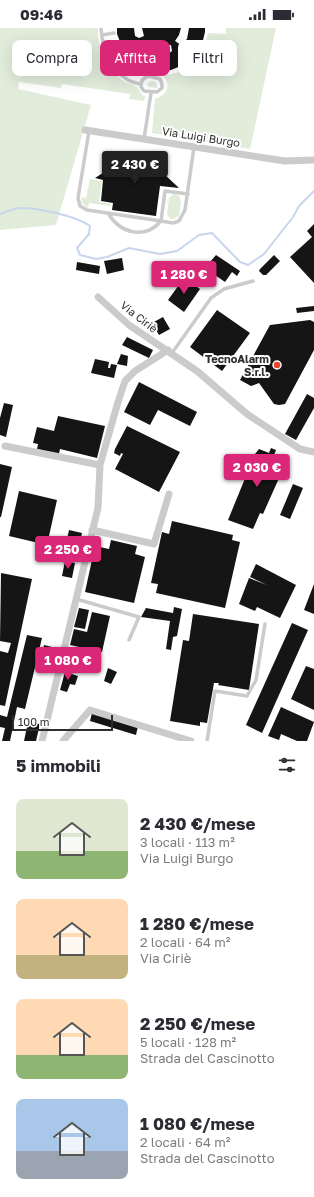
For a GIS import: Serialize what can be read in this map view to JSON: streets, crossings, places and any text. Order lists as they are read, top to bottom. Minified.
{"streets":{"street":["Via Luigi Burgo","Via Ciriè"]},"places":["TecnoAlarm S.r.l."],"scale_bar":"100 m","page":{"status":"09:46","chip":["Compra","Affitta","Filtri"],"price":["2 430 €","1 280 €","2 030 €","2 250 €","1 080 €"],"scale":"100 m","heading":"5 immobili","list":[{"name":"2 430 €/mese","note":"3 locali · 113 m² · Via Luigi Burgo"},{"name":"1 280 €/mese","note":"2 locali · 64 m² · Via Ciriè"},{"name":"2 250 €/mese","note":"5 locali · 128 m² · Strada del Cascinotto"},{"name":"1 080 €/mese","note":"2 locali · 64 m² · Strada del Cascinotto"}]}}
